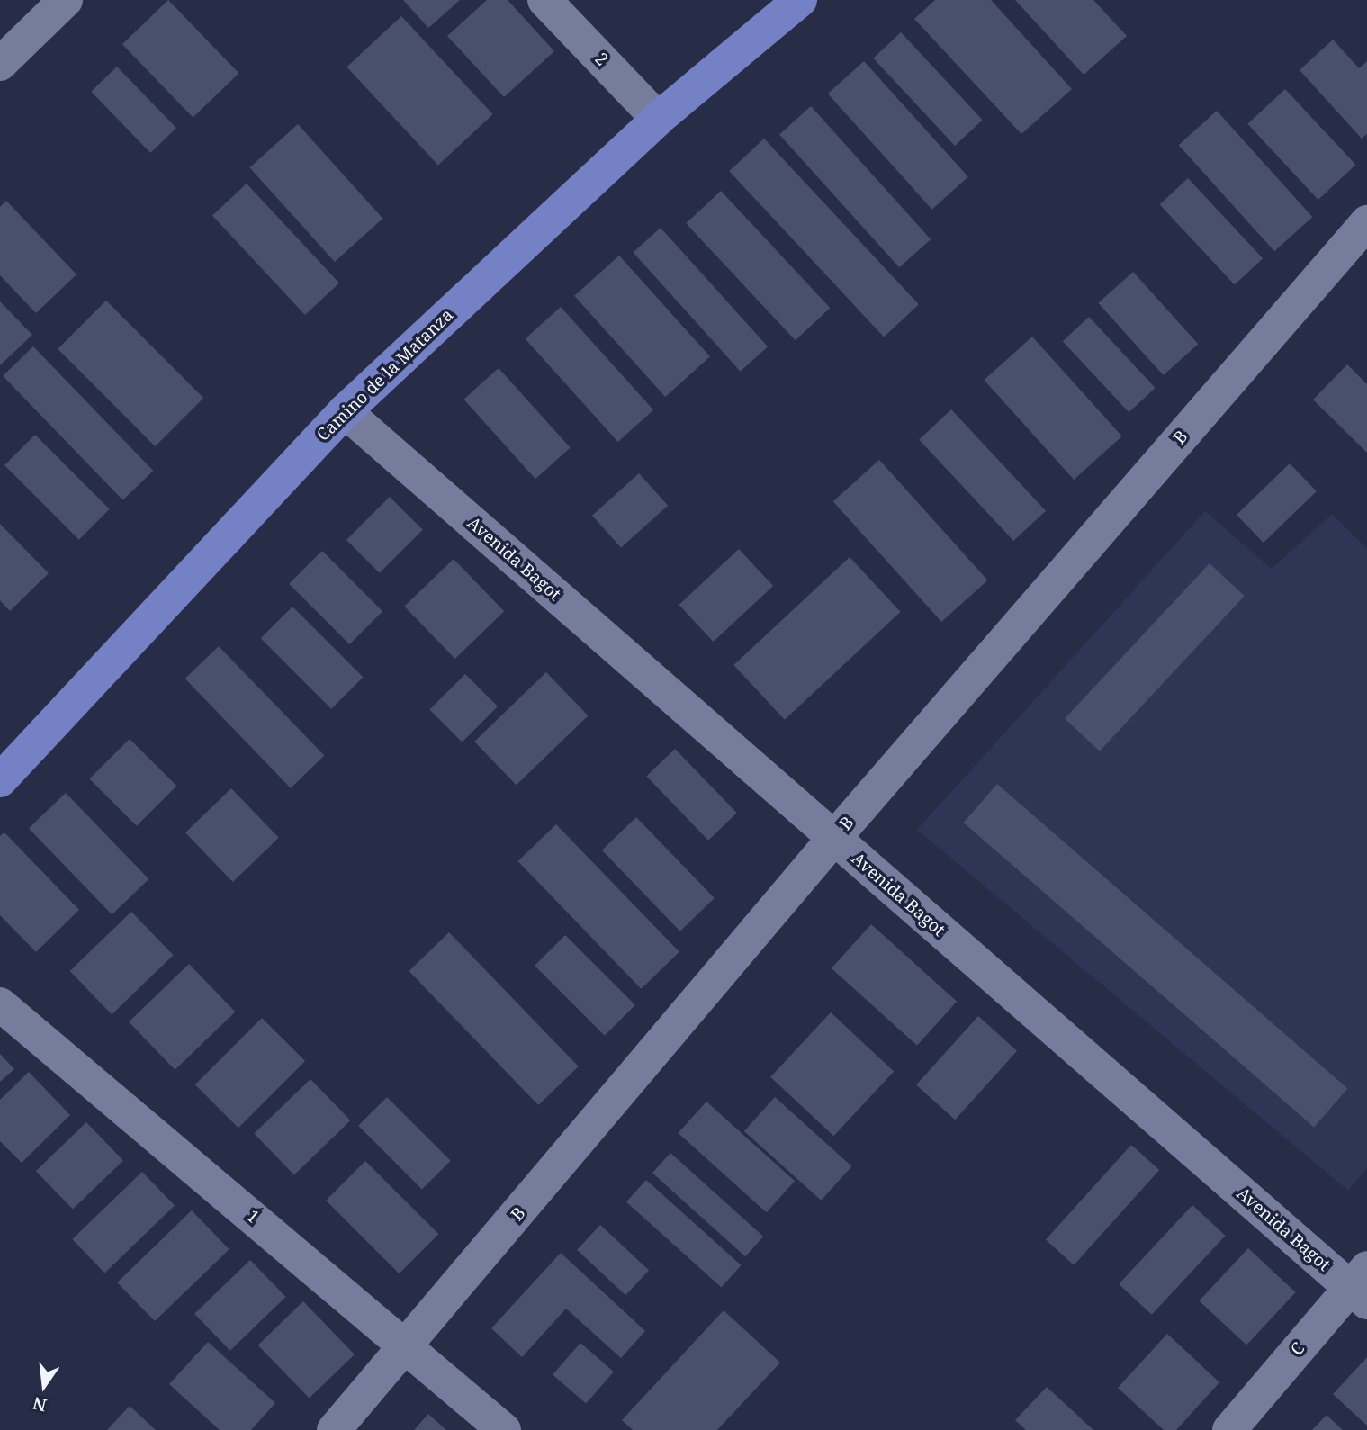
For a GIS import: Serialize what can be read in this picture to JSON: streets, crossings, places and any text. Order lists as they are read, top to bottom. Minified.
{"streets":{"main road":["Camino de la Matanza"],"street":["2","B","Avenida Bagot","1","C"]},"crossings":[["2","Camino de la Matanza"],["Camino de la Matanza","Avenida Bagot"],["B","Avenida Bagot"],["B","1"],["Avenida Bagot","C"]],"north":"bottom"}
